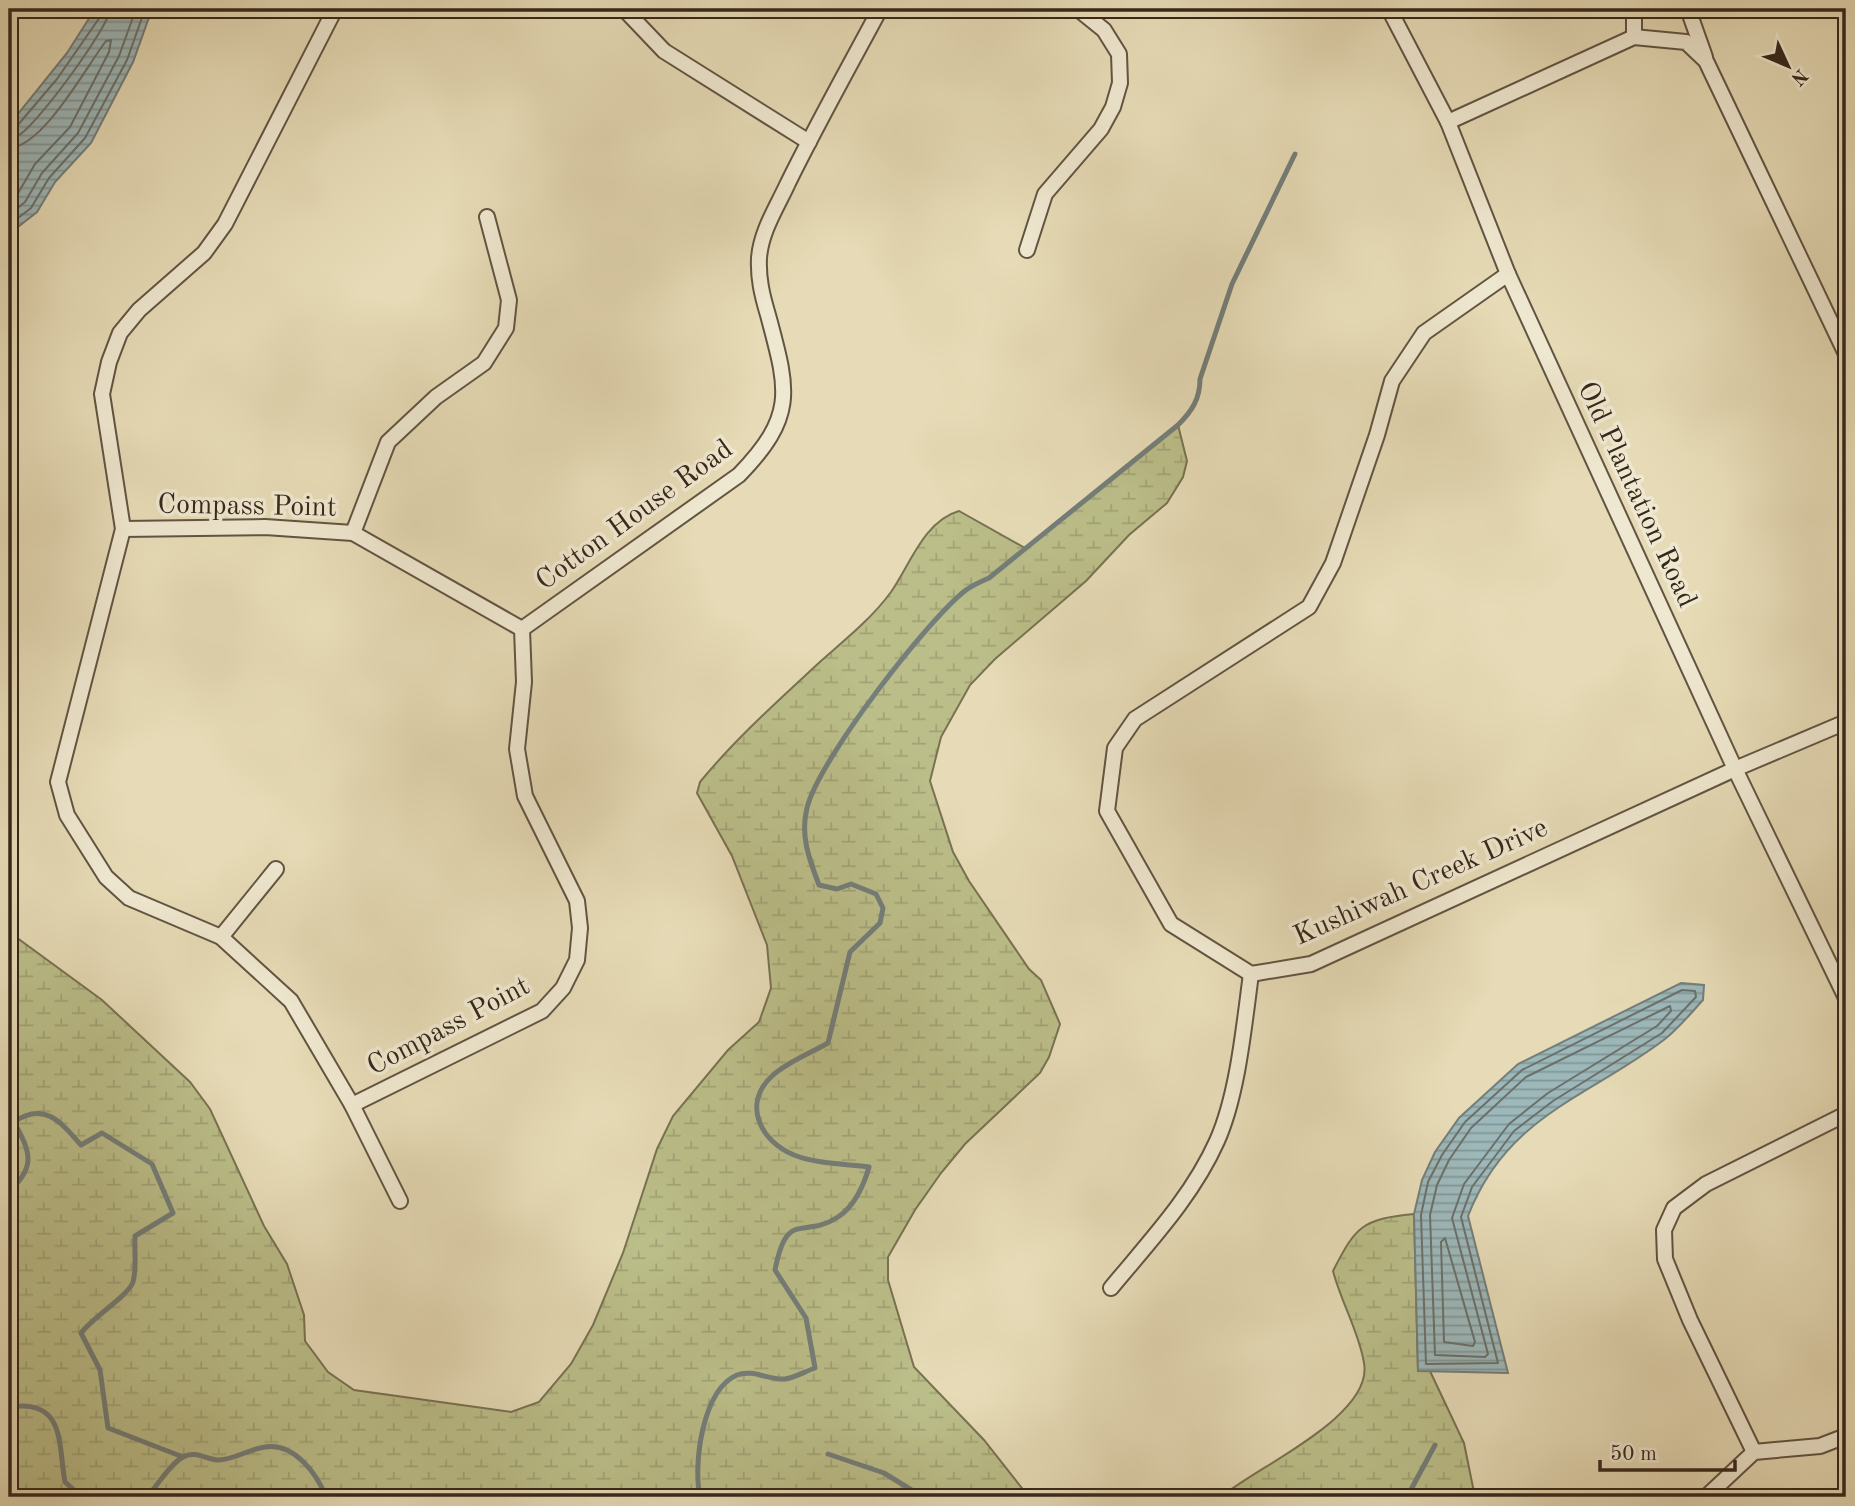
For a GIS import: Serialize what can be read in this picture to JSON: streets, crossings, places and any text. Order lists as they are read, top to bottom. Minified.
{"streets":{"street":["Old Plantation Road","Compass Point","Cotton House Road","Kushiwah Creek Drive"]},"crossings":[["Old Plantation Road","Kushiwah Creek Drive"],["Compass Point","Cotton House Road"]],"scale_bar":"50 m","north":"bottom right"}
